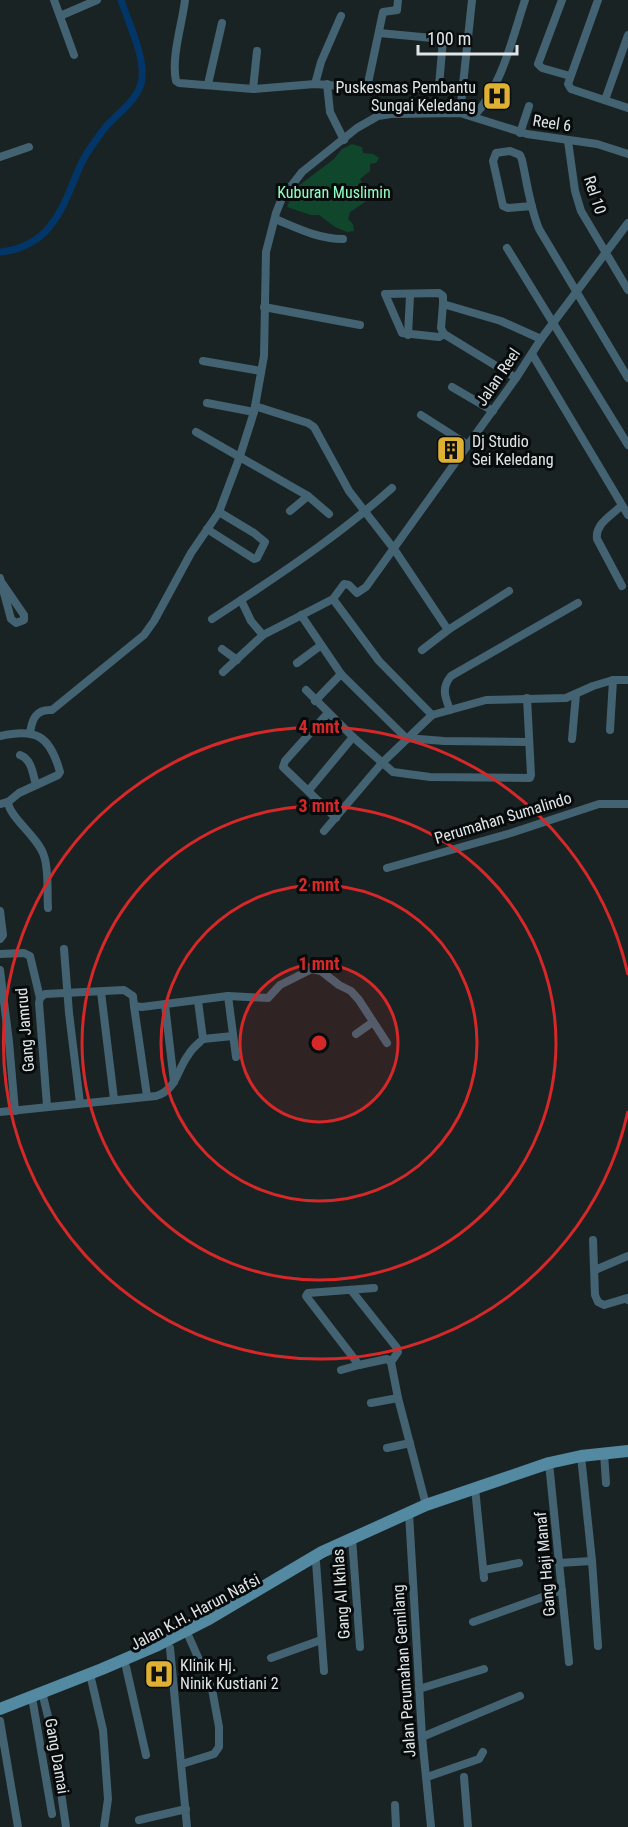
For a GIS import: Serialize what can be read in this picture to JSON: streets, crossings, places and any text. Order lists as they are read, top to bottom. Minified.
{"streets":{"main road":["Jalan K.H. Harun Nafsi"],"street":["Reel 6","Rel 10","Jalan Reel","Perumahan Sumalindo","Gang Jamrud","Gang Haji Manaf","Gang Al Ikhlas","Jalan Perumahan Gemilang","Gang Damai"]},"crossings":[["Reel 6","Rel 10"],["Rel 10","Jalan Reel"],["Gang Haji Manaf","Jalan K.H. Harun Nafsi"],["Gang Al Ikhlas","Jalan K.H. Harun Nafsi"],["Jalan K.H. Harun Nafsi","Jalan Perumahan Gemilang"],["Jalan K.H. Harun Nafsi","Gang Damai"]],"parks":["Kuburan Muslimin"],"places":{"hospital":["Puskesmas Pembantu Sungai Keledang","Klinik Hj. Ninik Kustiani 2"],"building":["Dj Studio Sei Keledang"]},"scale_bar":"100 m","rings":["4 mnt","3 mnt","2 mnt","1 mnt"]}
